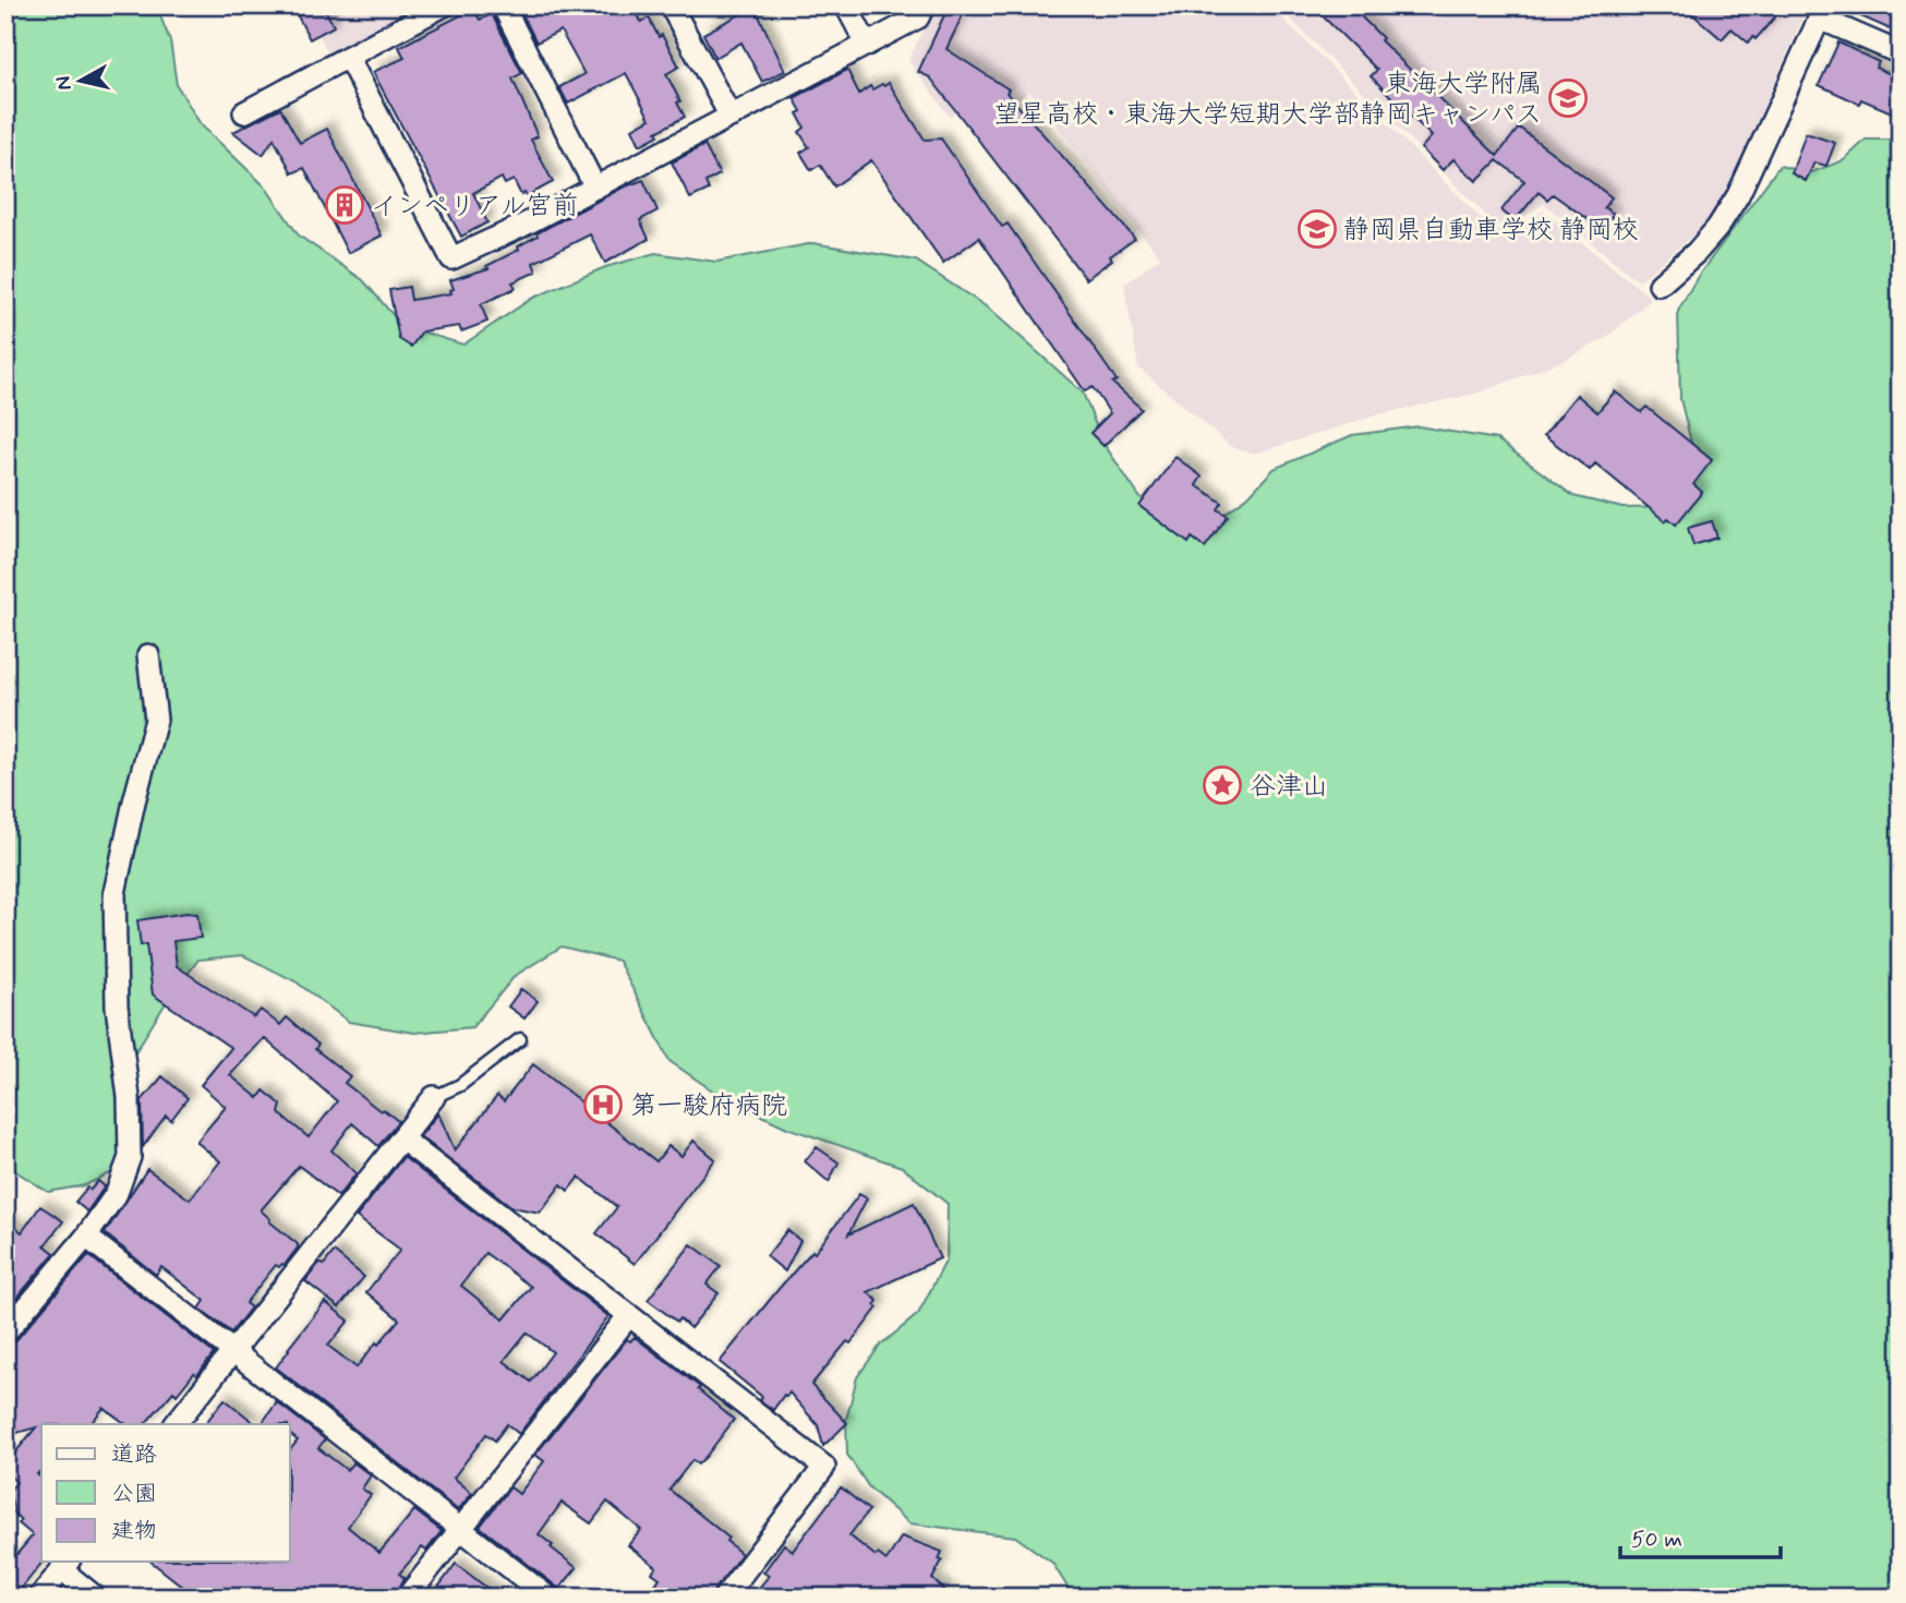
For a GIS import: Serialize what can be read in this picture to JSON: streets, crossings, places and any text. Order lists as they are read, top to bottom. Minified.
{"places":{"school or university":["東海大学附属 望星高校・東海大学短期大学部静岡キャンパス","静岡県自動車学校 静岡校"],"building":["インペリアル宮前"],"place":["谷津山"],"hospital":["第一駿府病院"]},"legend":["道路","公園","建物"],"scale_bar":"50 m","north":"left"}
